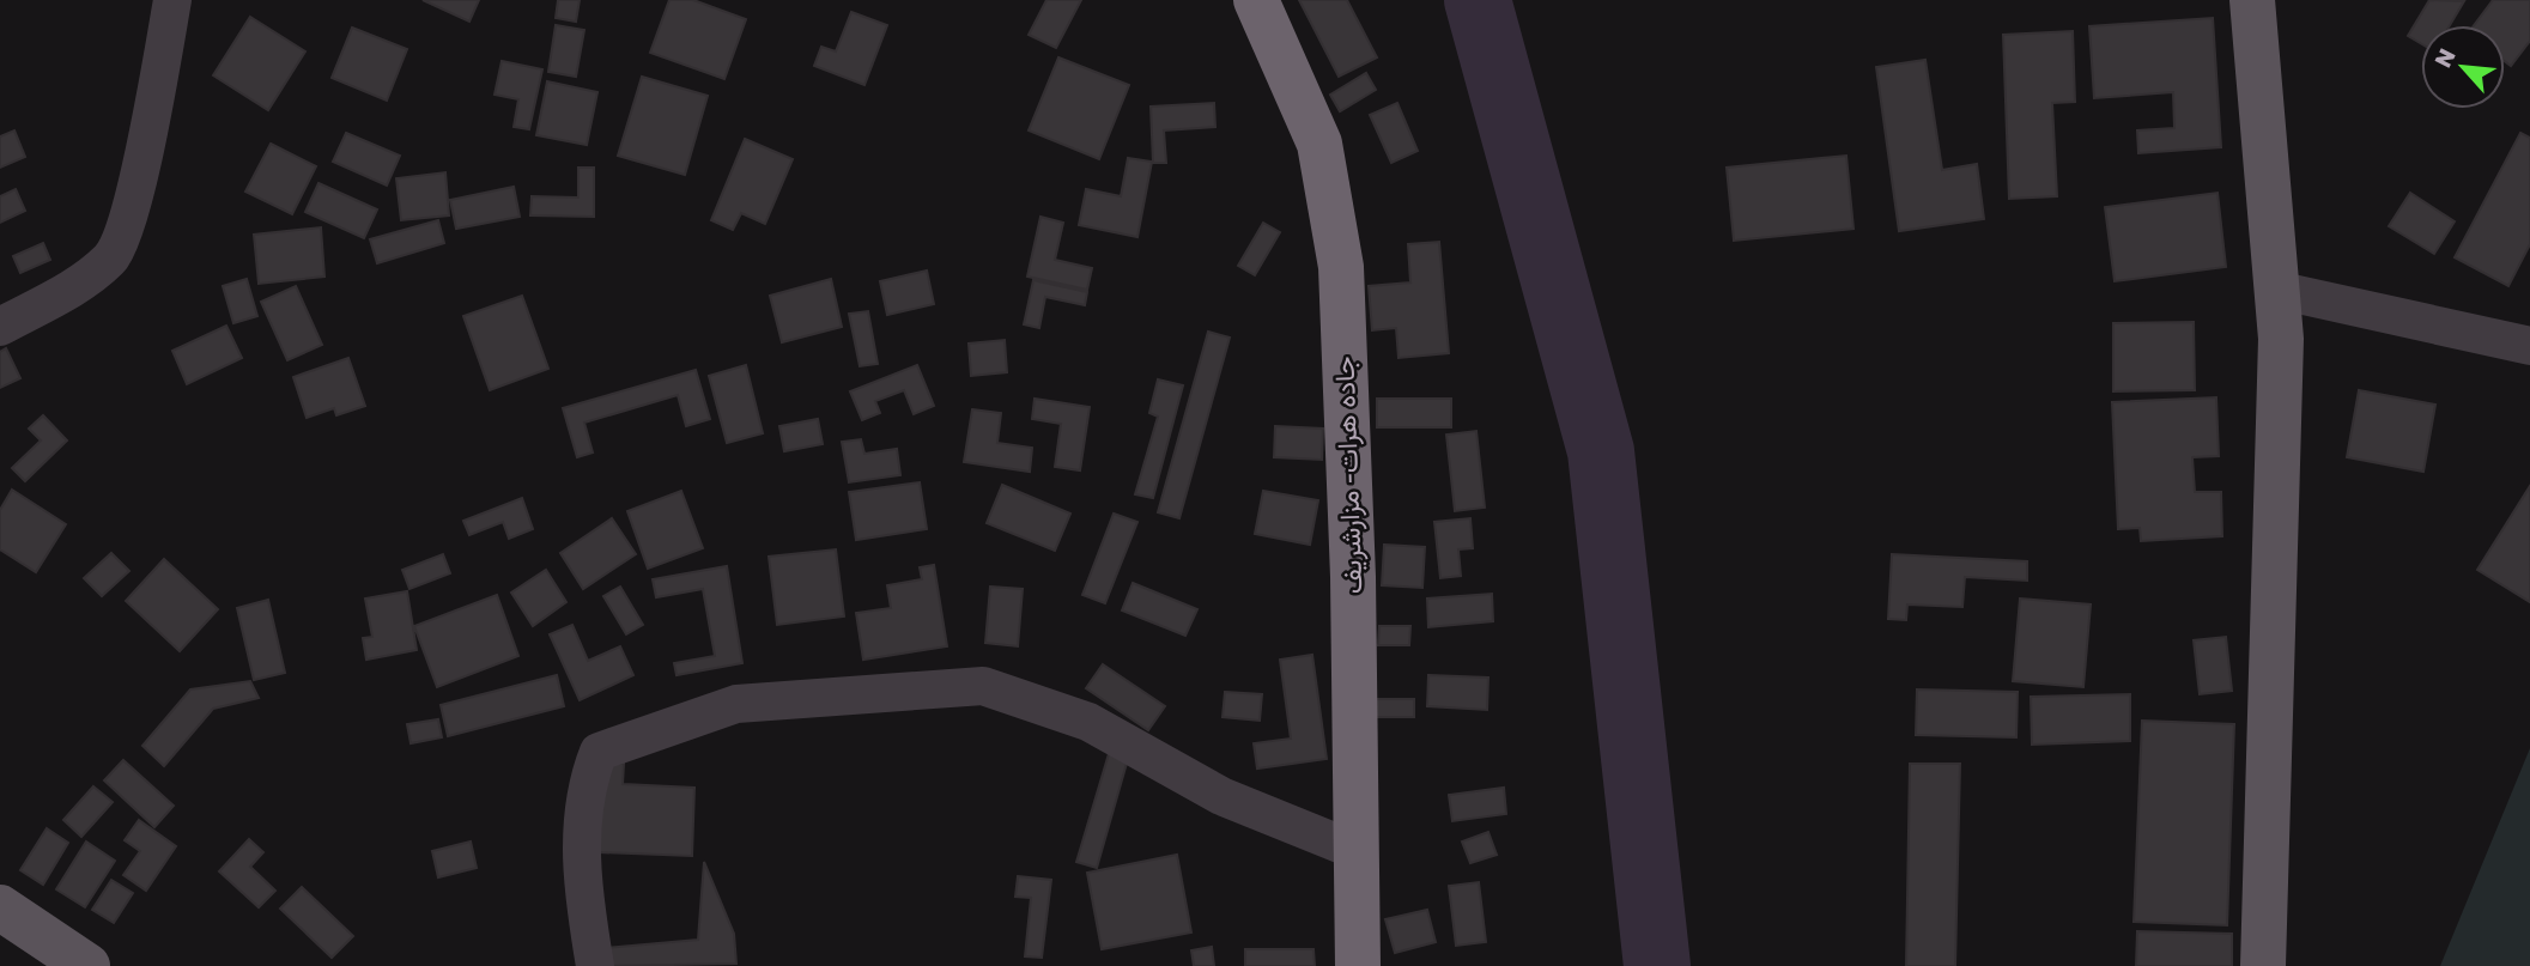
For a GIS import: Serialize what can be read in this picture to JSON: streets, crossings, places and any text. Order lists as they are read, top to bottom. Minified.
{"streets":{"highway":["جاده هرات- مزارشریف"]},"north":"top left"}
